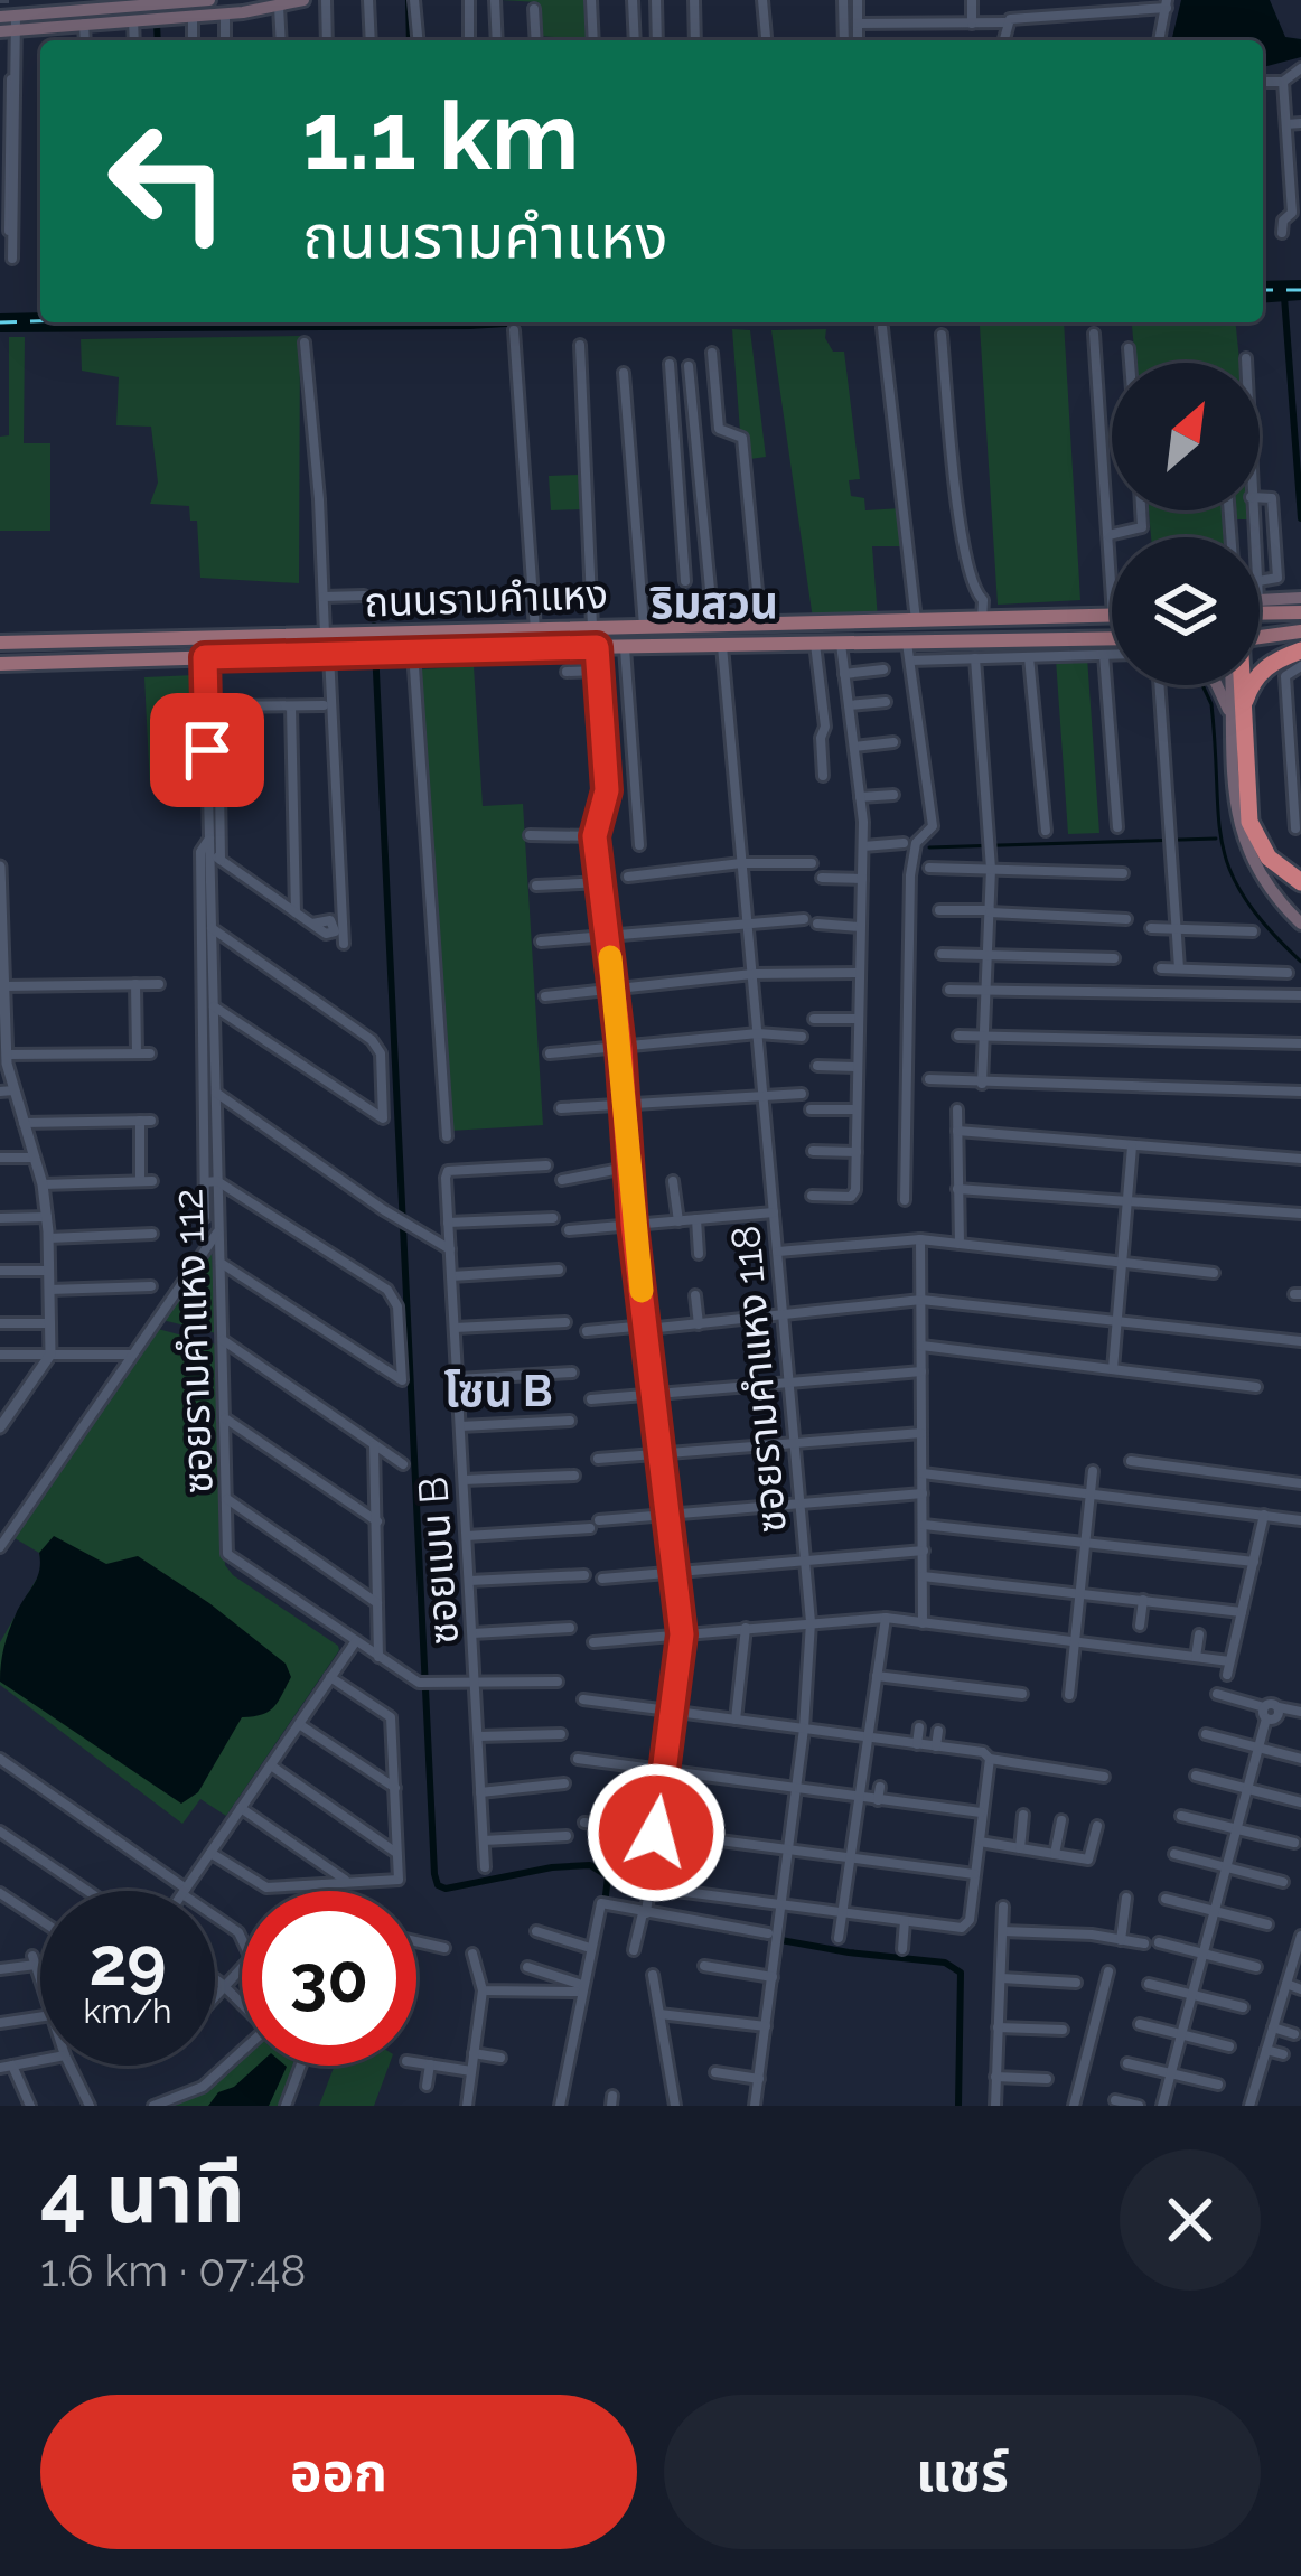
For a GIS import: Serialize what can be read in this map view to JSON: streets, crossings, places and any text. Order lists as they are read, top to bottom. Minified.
{"streets":{"main road":["ถนนรามคำแหง"],"street":["ซอยรามคำแหง 112","ซอยรามคำแหง 118","ซอยเมน B"]},"crossings":[["ถนนรามคำแหง","ซอยรามคำแหง 112"],["ถนนรามคำแหง","ซอยรามคำแหง 118"],["ซอยรามคำแหง 112","ซอยเมน B"]],"districts":["ริมสวน","โซน B"],"north":"top right","page":{"turn":["1.1 km","ถนนรามคำแหง"],"speed":"29 km/h","limit":"30","heading":["4 นาที","1.6 km · 07:48"],"buttons":["ออก","แชร์"]}}
